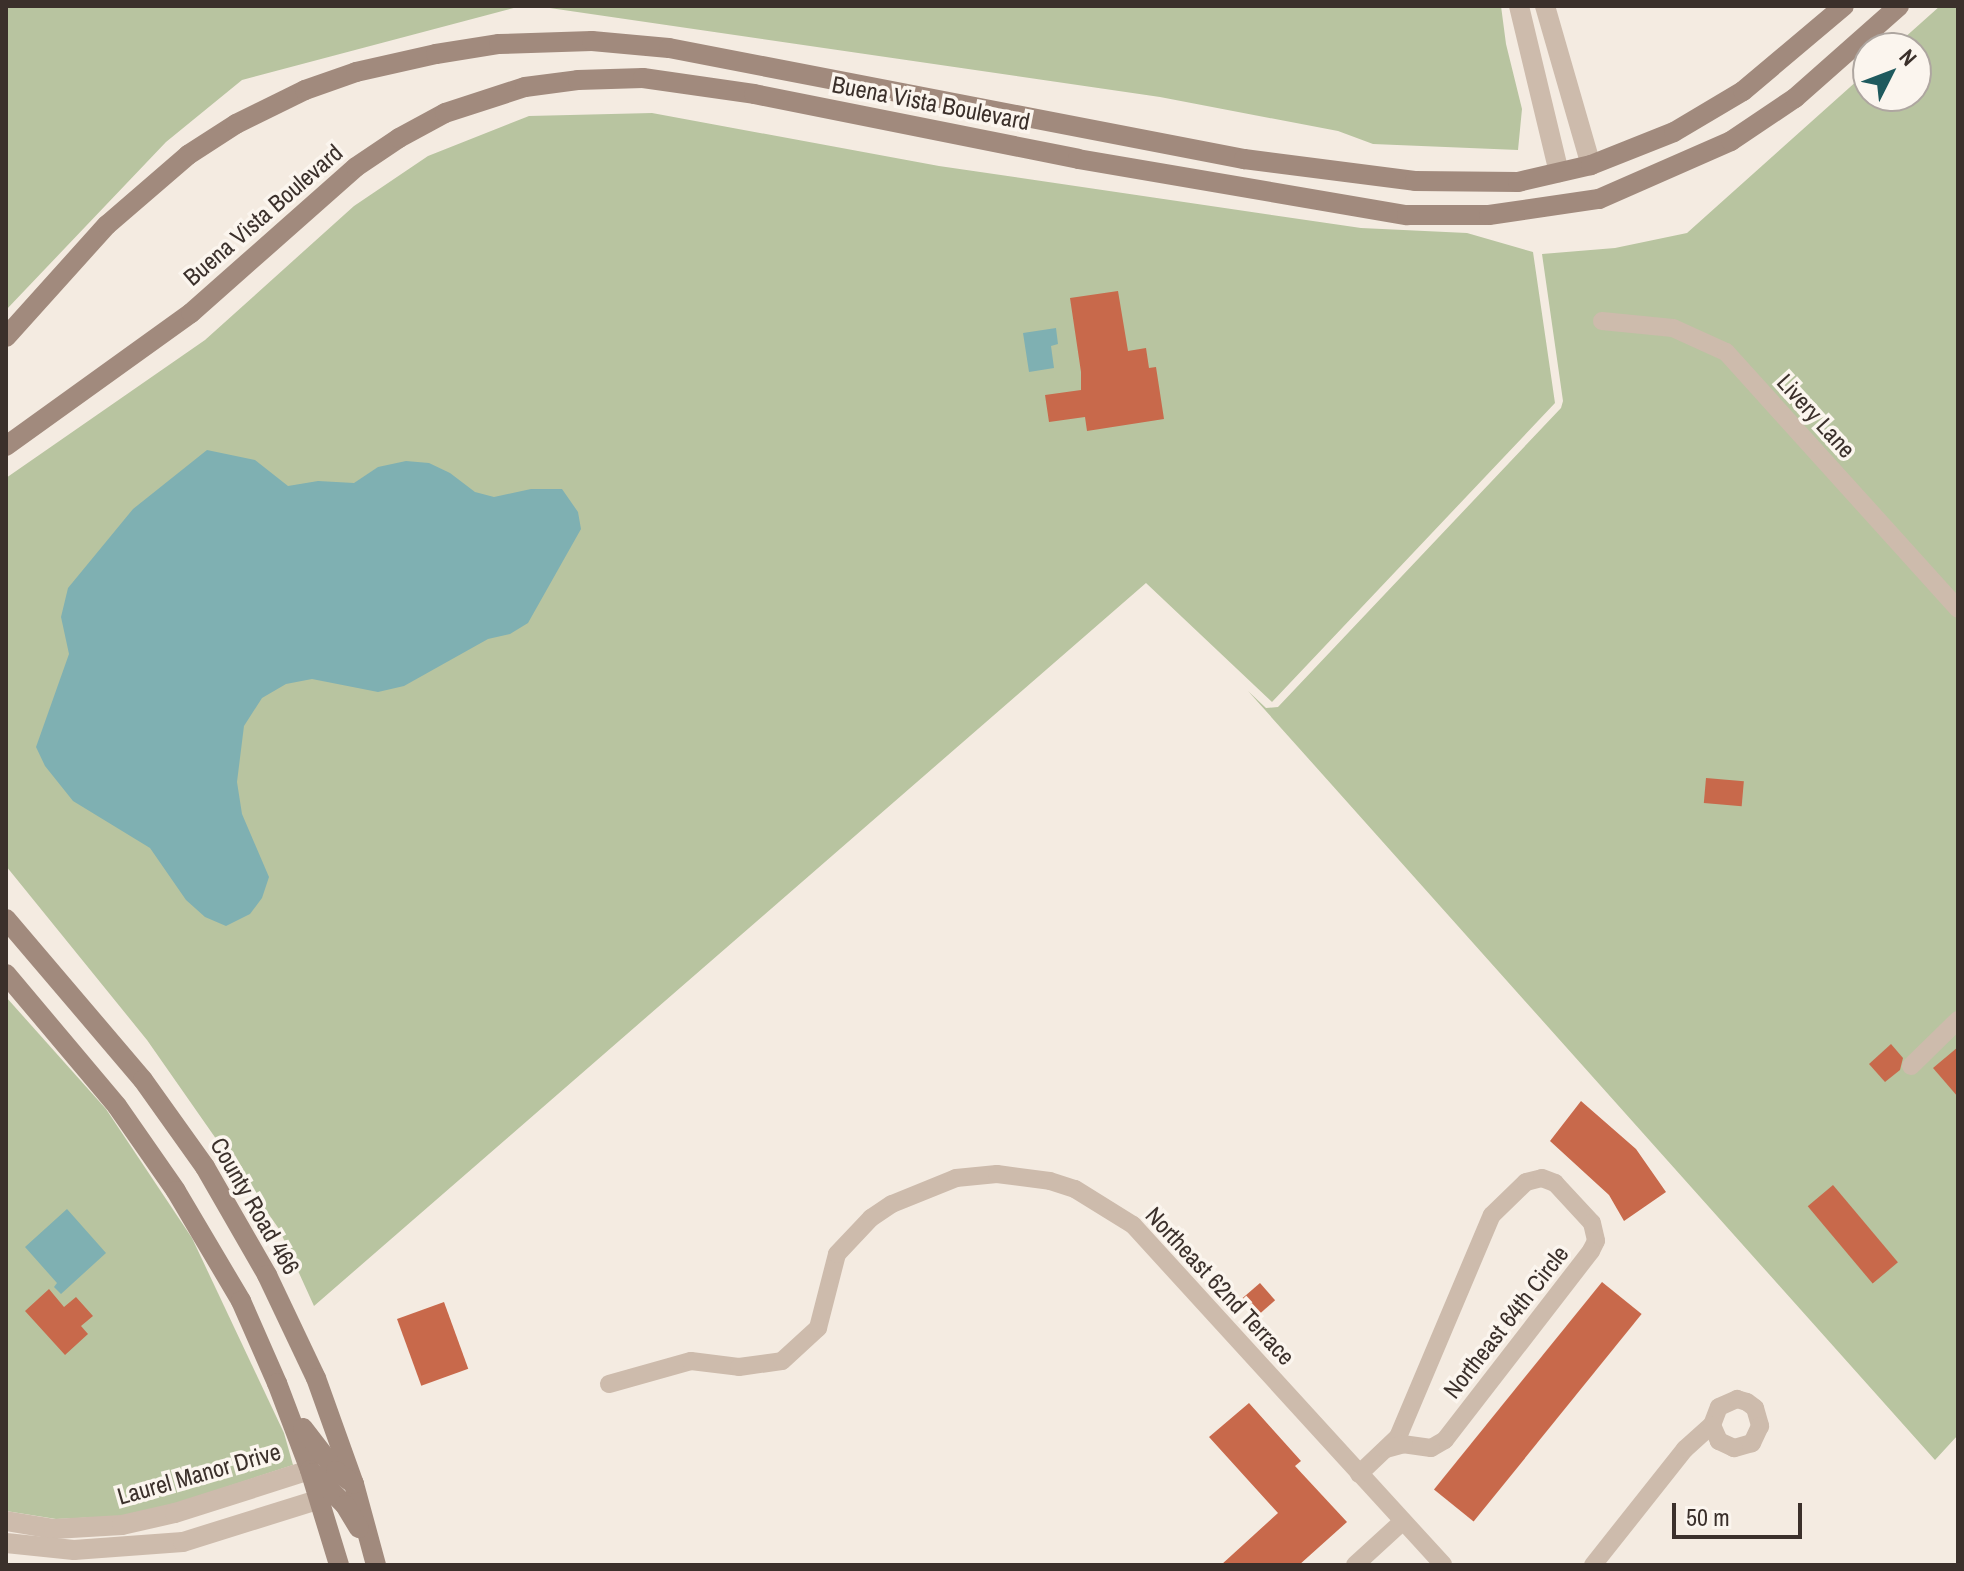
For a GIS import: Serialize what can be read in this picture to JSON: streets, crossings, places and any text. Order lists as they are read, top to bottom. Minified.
{"streets":{"main road":["Buena Vista Boulevard","County Road 466"],"street":["Livery Lane","Northeast 62nd Terrace","Northeast 64th Circle","Laurel Manor Drive"]},"crossings":[["Northeast 62nd Terrace","Northeast 64th Circle"]],"scale_bar":"50 m","north":"top right"}
